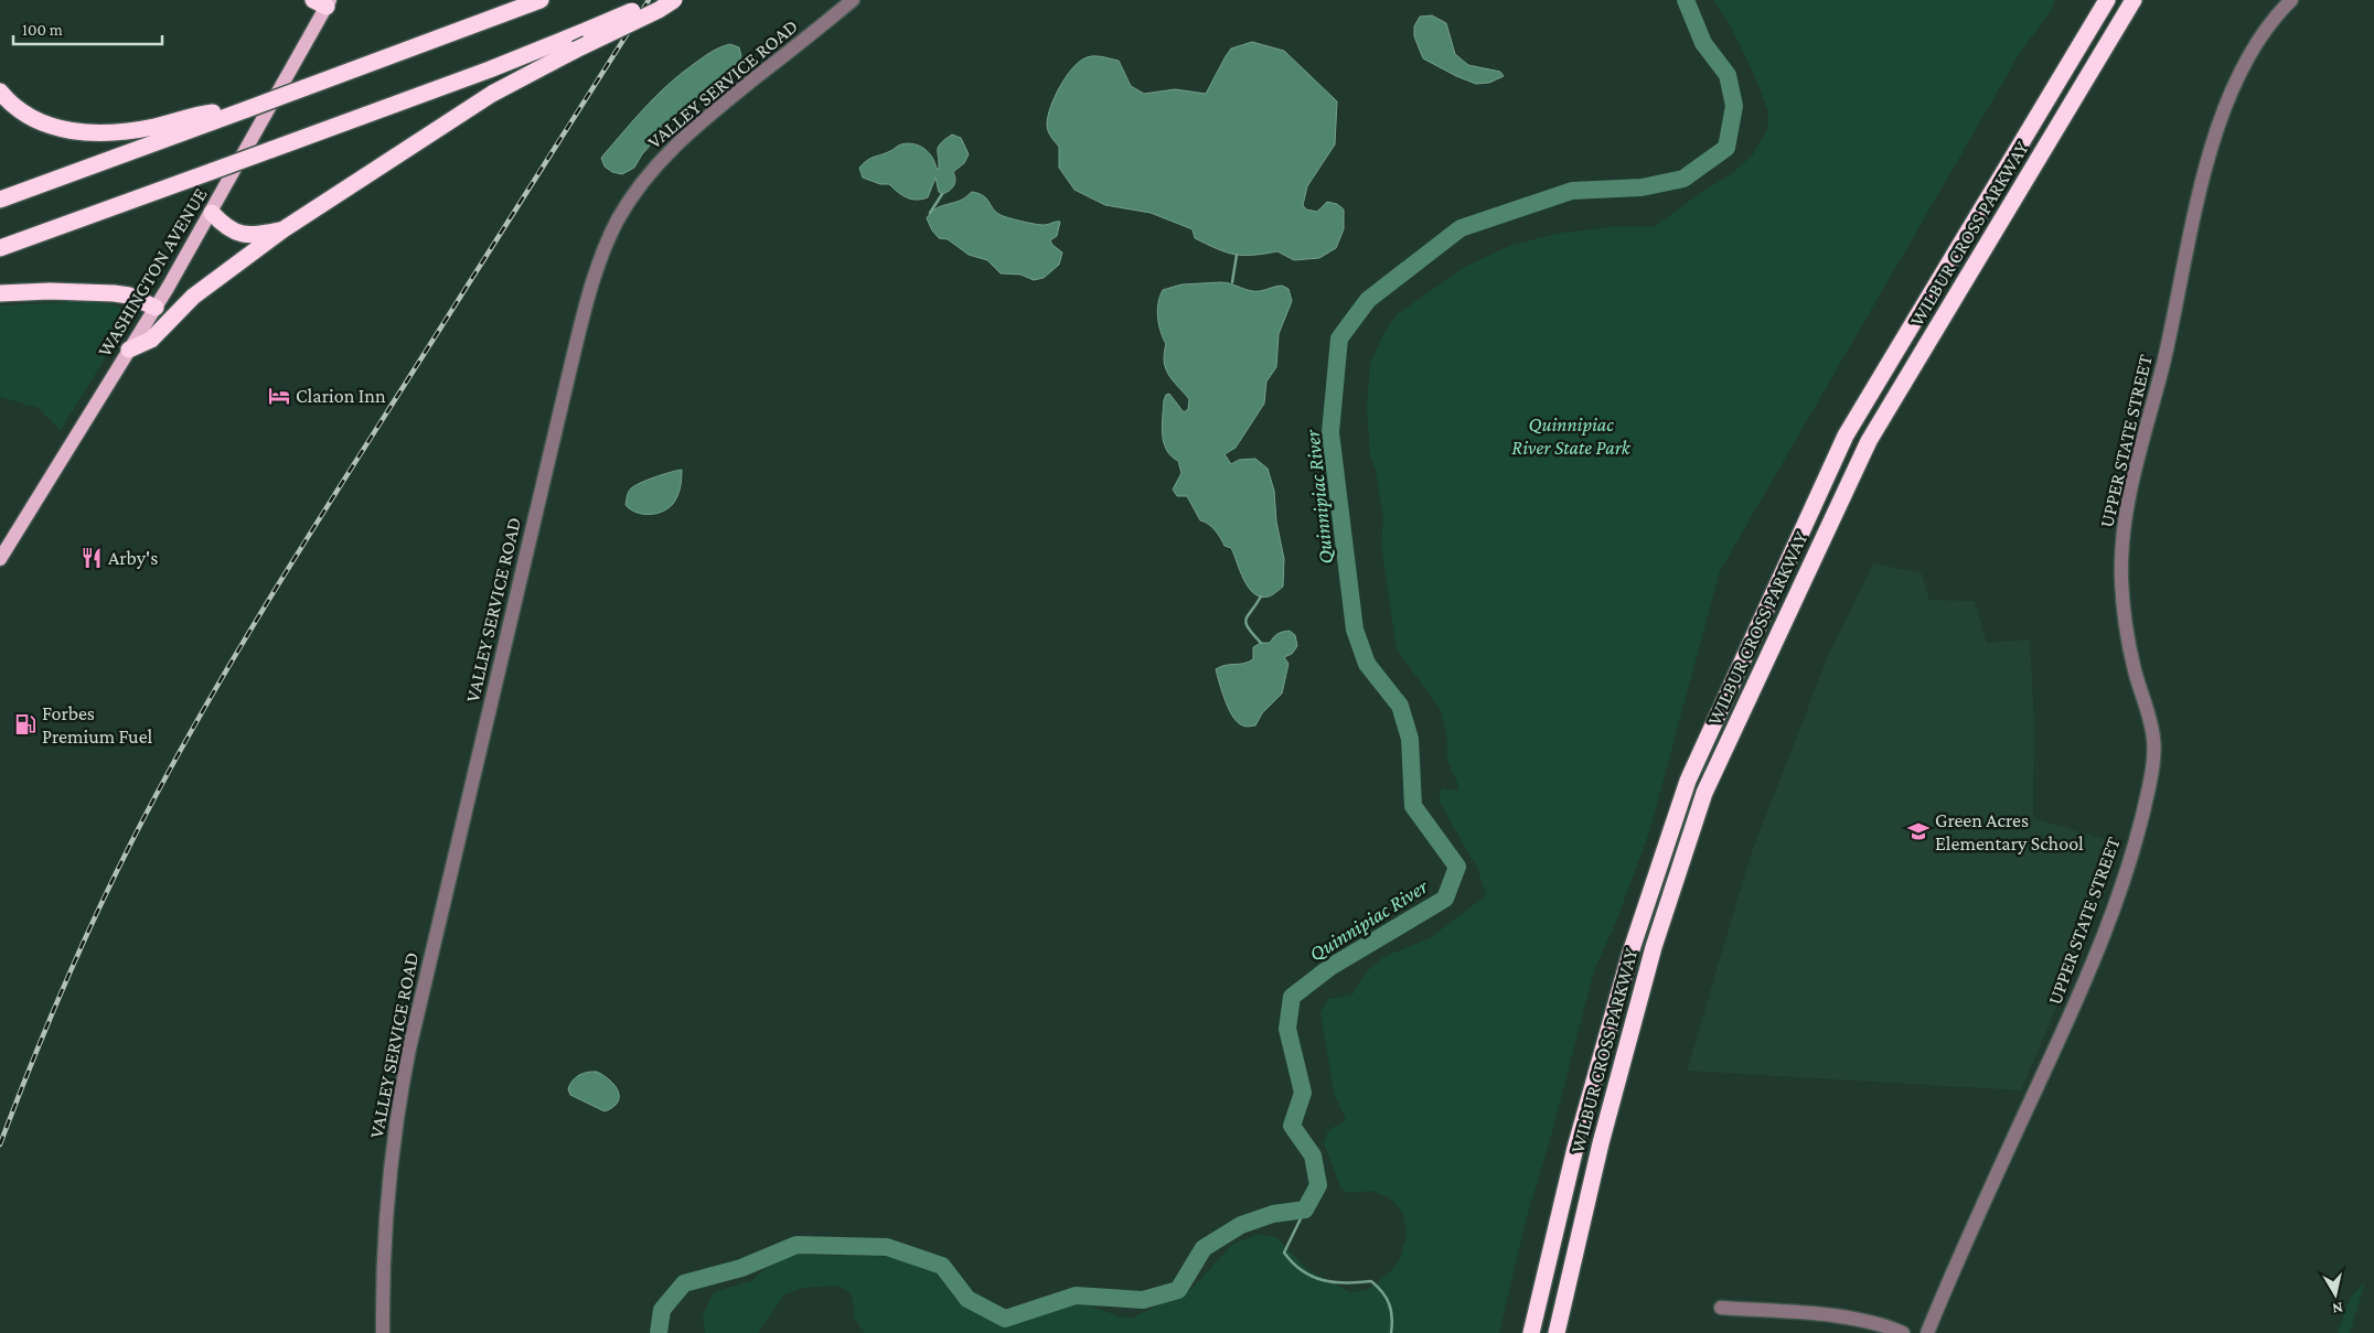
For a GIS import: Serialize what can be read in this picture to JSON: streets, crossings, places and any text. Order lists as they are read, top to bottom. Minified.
{"streets":{"highway":["WILBUR CROSS PARKWAY"],"main road":["WASHINGTON AVENUE"],"street":["VALLEY SERVICE ROAD","UPPER STATE STREET"]},"water":["Quinnipiac River"],"parks":["Quinnipiac River State Park"],"places":{"hotel":["Clarion Inn"],"restaurant":["Arby's"],"fuel station":["Forbes Premium Fuel"],"school or university":["Green Acres Elementary School"]},"scale_bar":"100 m","north":"bottom"}
